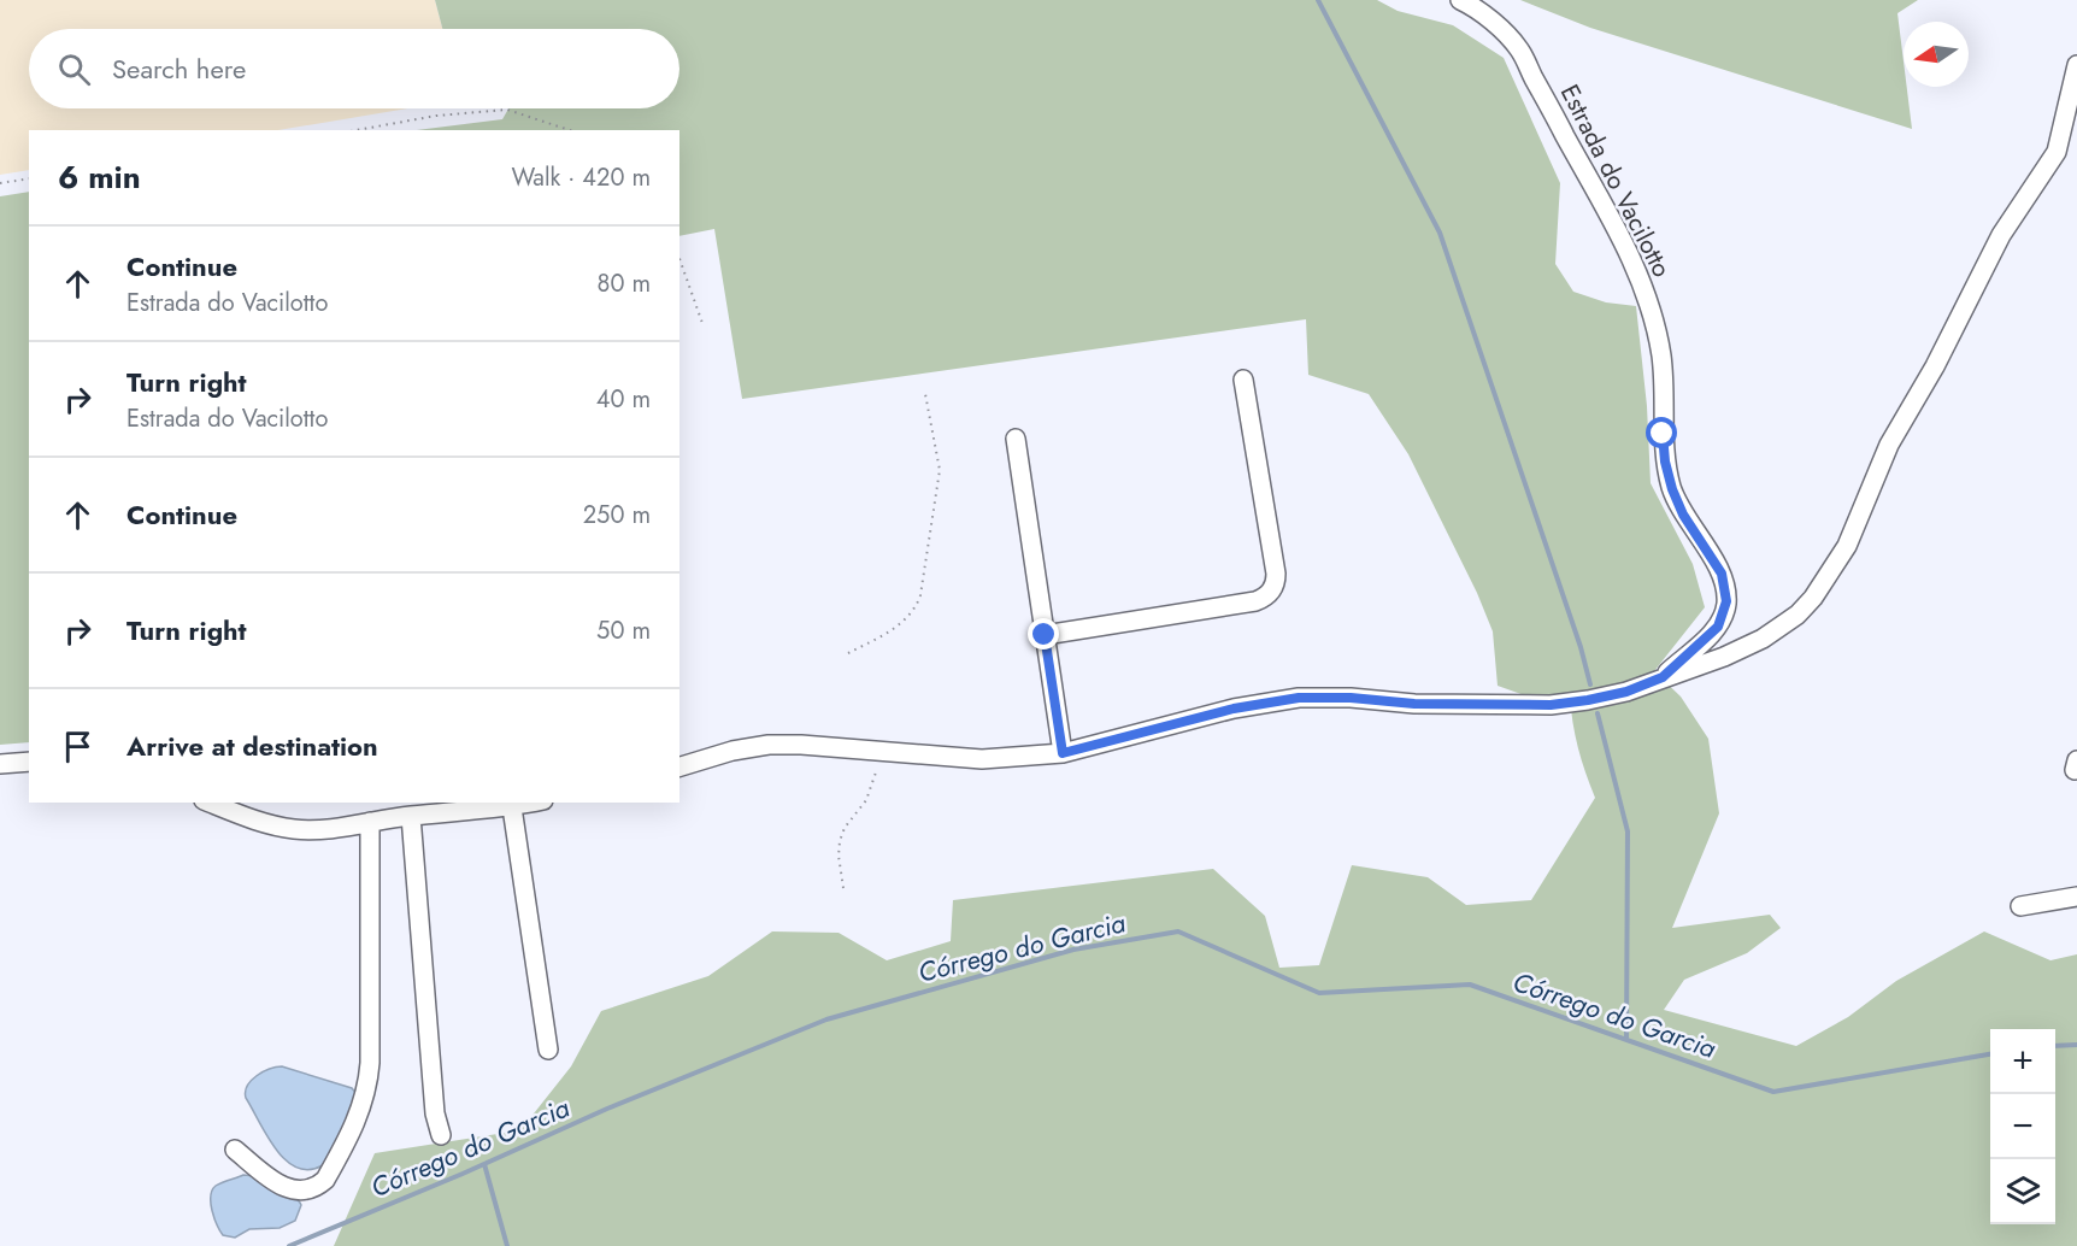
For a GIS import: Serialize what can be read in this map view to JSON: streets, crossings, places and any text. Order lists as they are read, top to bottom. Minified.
{"streets":{"street":["Estrada do Vacilotto"]},"water":["Córrego do Garcia"],"north":"left","page":{"search":"Search here","heading":["6 min","Walk · 420 m"],"list":[["Continue","Estrada do Vacilotto","80 m"],["Turn right","Estrada do Vacilotto","40 m"],["Continue","250 m"],["Turn right","50 m"],"Arrive at destination"],"map_buttons":["+","−"]}}
